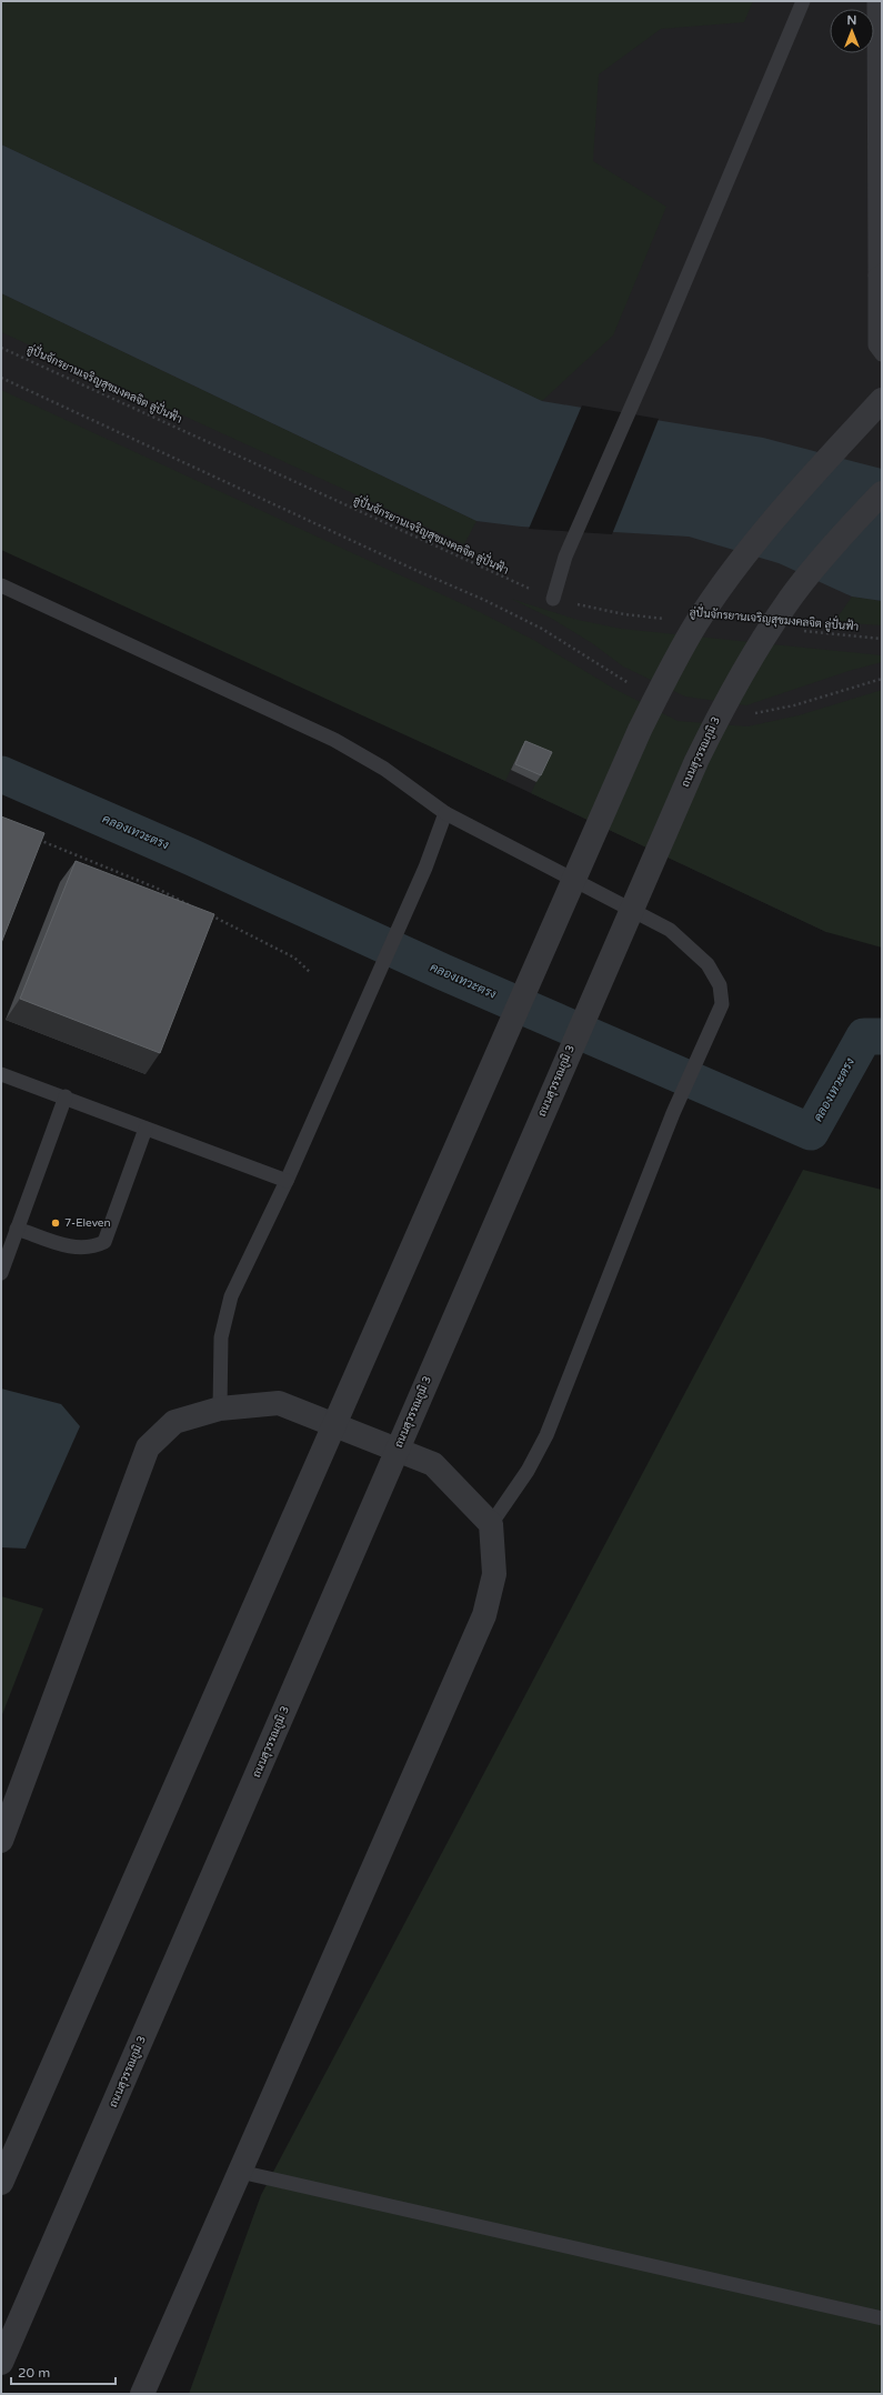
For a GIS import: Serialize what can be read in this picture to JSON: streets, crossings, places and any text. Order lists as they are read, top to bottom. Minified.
{"streets":{"street":["ถนนสุวรรณภูมิ 3"],"path":["ลู่ปั่นจักรยานเจริญสุขมงคลจิต ลู่ปั่นฟ้า"]},"water":["คลองเทวะตรง"],"places":["7-Eleven"],"scale_bar":"20 m","north":"top"}
